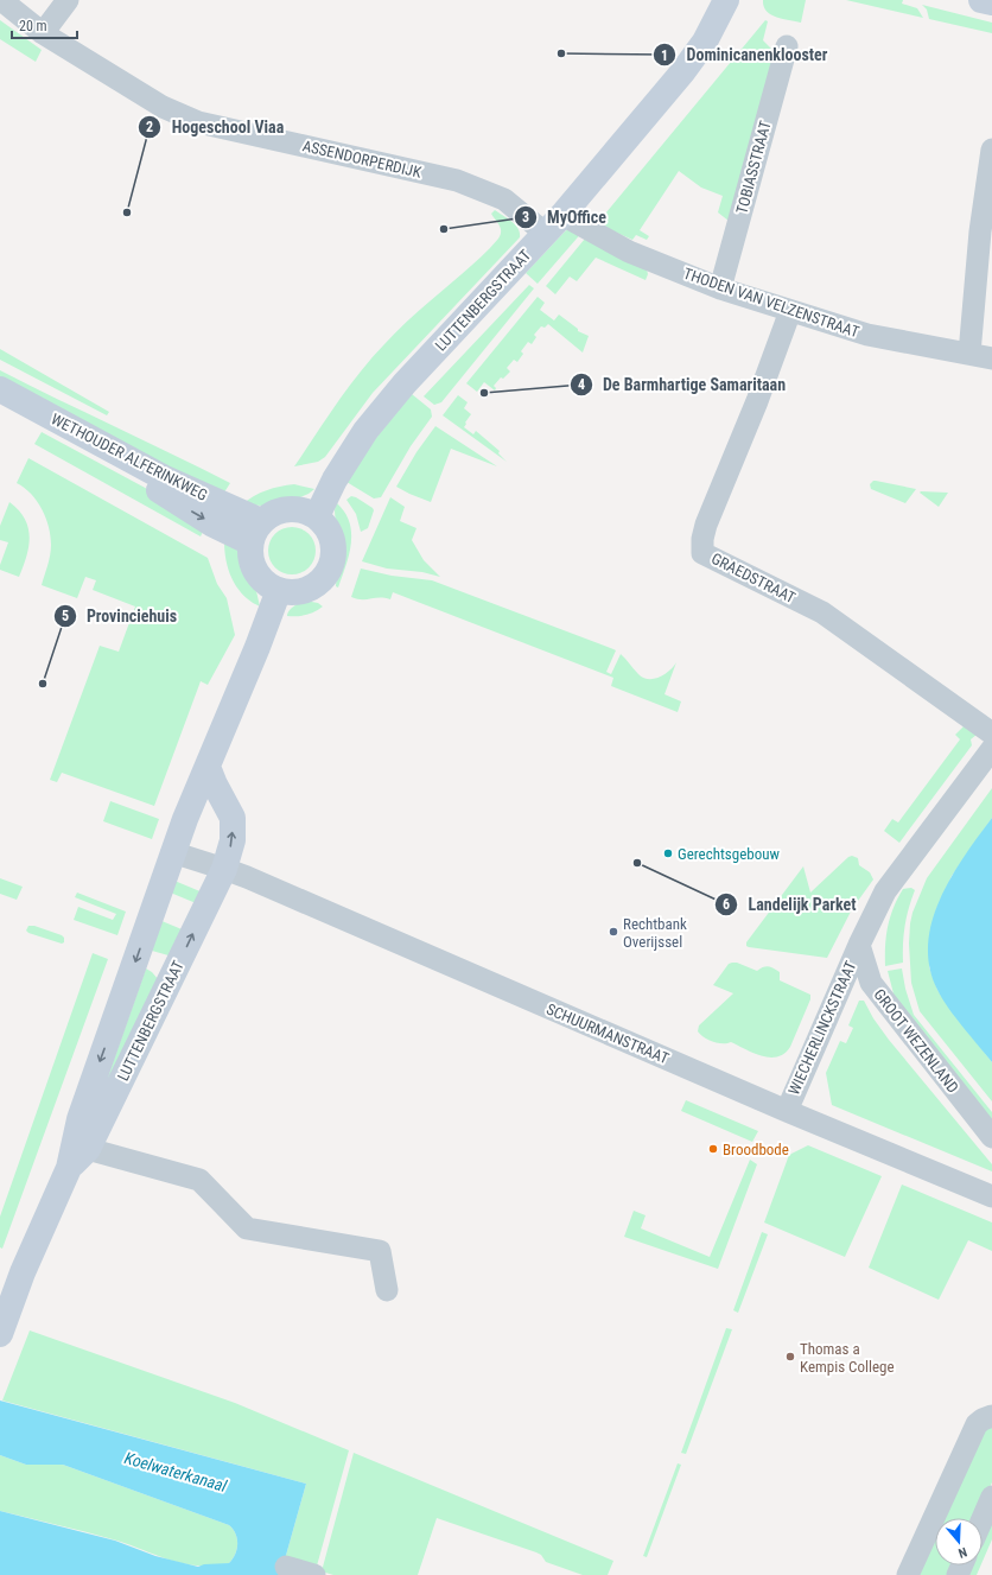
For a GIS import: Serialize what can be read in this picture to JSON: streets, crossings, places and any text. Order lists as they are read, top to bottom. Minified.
{"streets":{"main road":["LUTTENBERGSTRAAT","WETHOUDER ALFERINKWEG"],"street":["ASSENDORPERDIJK","TOBIASSTRAAT","THODEN VAN VELZENSTRAAT","GRAEDSTRAAT","WIECHERLINCKSTRAAT","SCHUURMANSTRAAT","GROOT WEZENLAND"]},"crossings":[["ASSENDORPERDIJK","LUTTENBERGSTRAAT"],["ASSENDORPERDIJK","THODEN VAN VELZENSTRAAT"],["TOBIASSTRAAT","THODEN VAN VELZENSTRAAT"],["LUTTENBERGSTRAAT","THODEN VAN VELZENSTRAAT"],["LUTTENBERGSTRAAT","WETHOUDER ALFERINKWEG"],["LUTTENBERGSTRAAT","SCHUURMANSTRAAT"],["THODEN VAN VELZENSTRAAT","GRAEDSTRAAT"],["WIECHERLINCKSTRAAT","SCHUURMANSTRAAT"],["WIECHERLINCKSTRAAT","GROOT WEZENLAND"]],"water":["Koelwaterkanaal"],"places":["Dominicanenklooster","Hogeschool Viaa","MyOffice","De Barmhartige Samaritaan","Provinciehuis","Gerechtsgebouw","Landelijk Parket","Rechtbank Overijssel","Broodbode","Thomas a Kempis College"],"scale_bar":"20 m","north":"bottom"}
